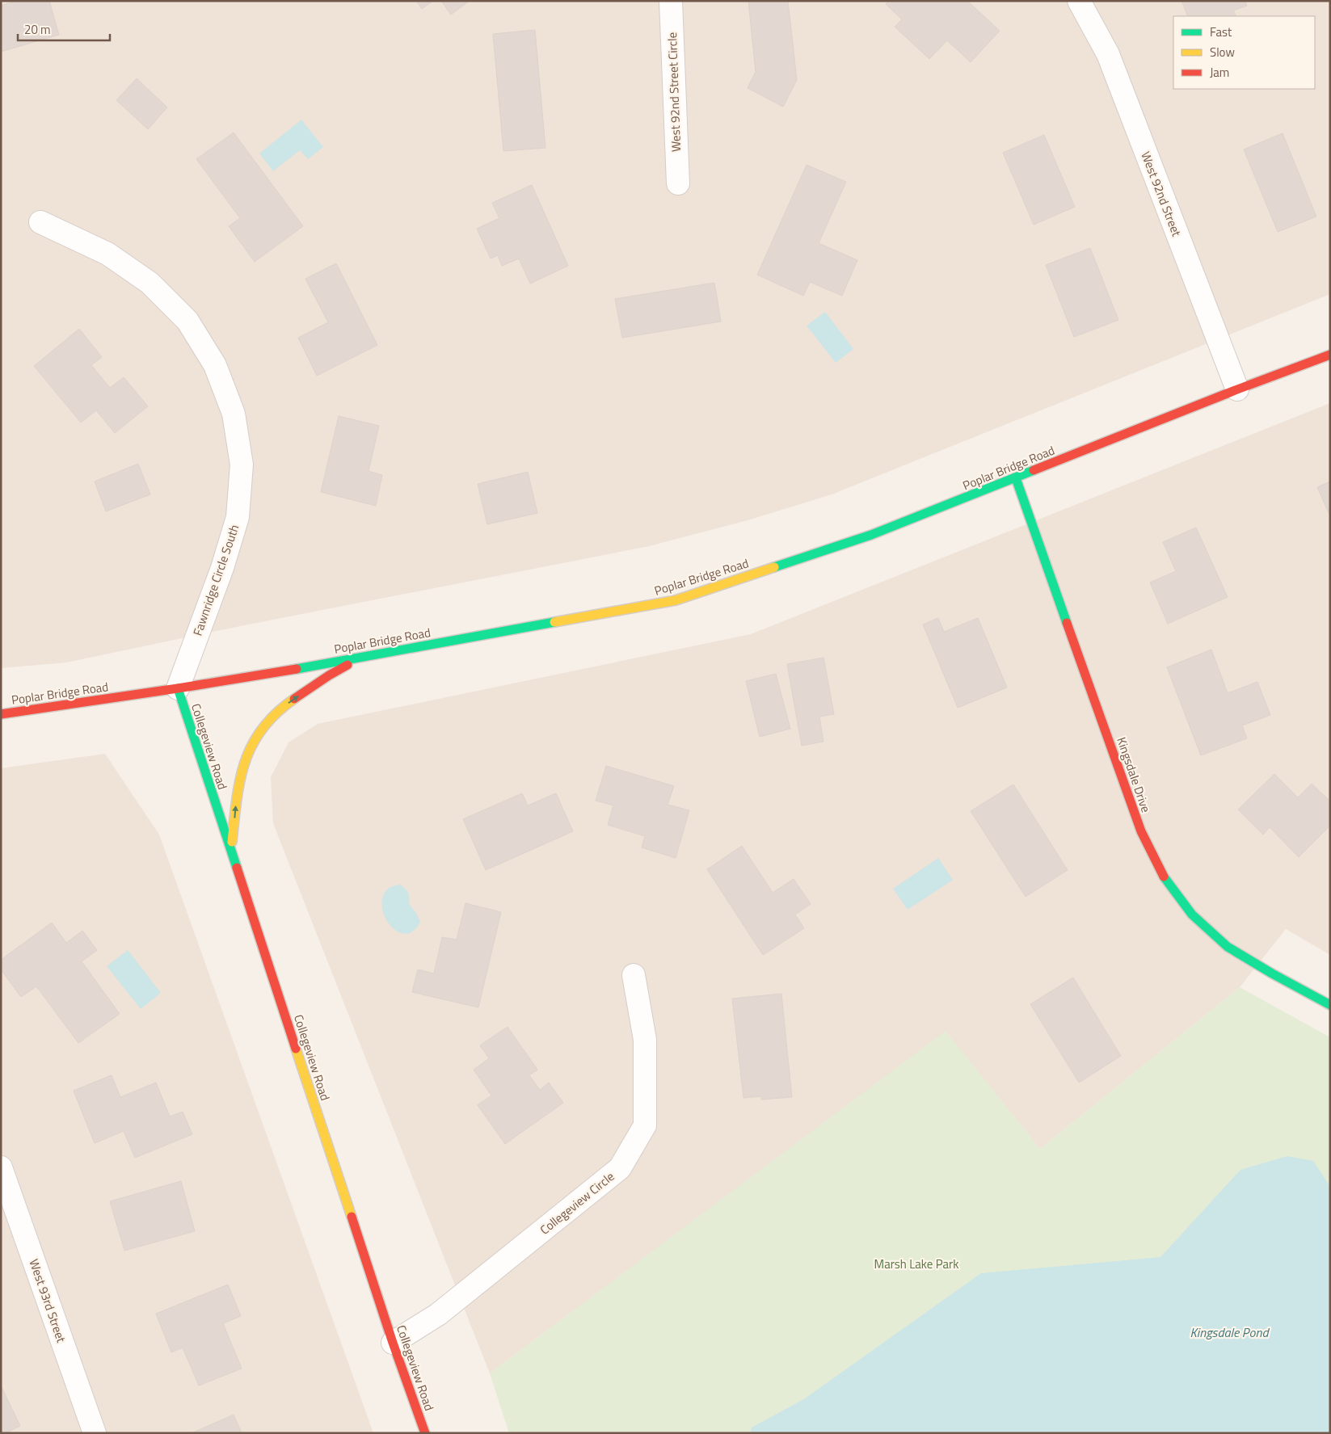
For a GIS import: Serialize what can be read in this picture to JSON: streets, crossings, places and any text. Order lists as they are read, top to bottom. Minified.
{"streets":{"street":["West 92nd Street Circle","West 92nd Street","Poplar Bridge Road","Fawnridge Circle South","Collegeview Road","Kingsdale Drive","Collegeview Circle","West 93rd Street"]},"crossings":[["West 92nd Street","Poplar Bridge Road"],["Poplar Bridge Road","Fawnridge Circle South"],["Poplar Bridge Road","Collegeview Road"],["Poplar Bridge Road","Kingsdale Drive"],["Fawnridge Circle South","Collegeview Road"],["Collegeview Road","Collegeview Circle"]],"water":["Kingsdale Pond"],"parks":["Marsh Lake Park"],"legend":["Fast","Slow","Jam"],"scale_bar":"20 m"}
